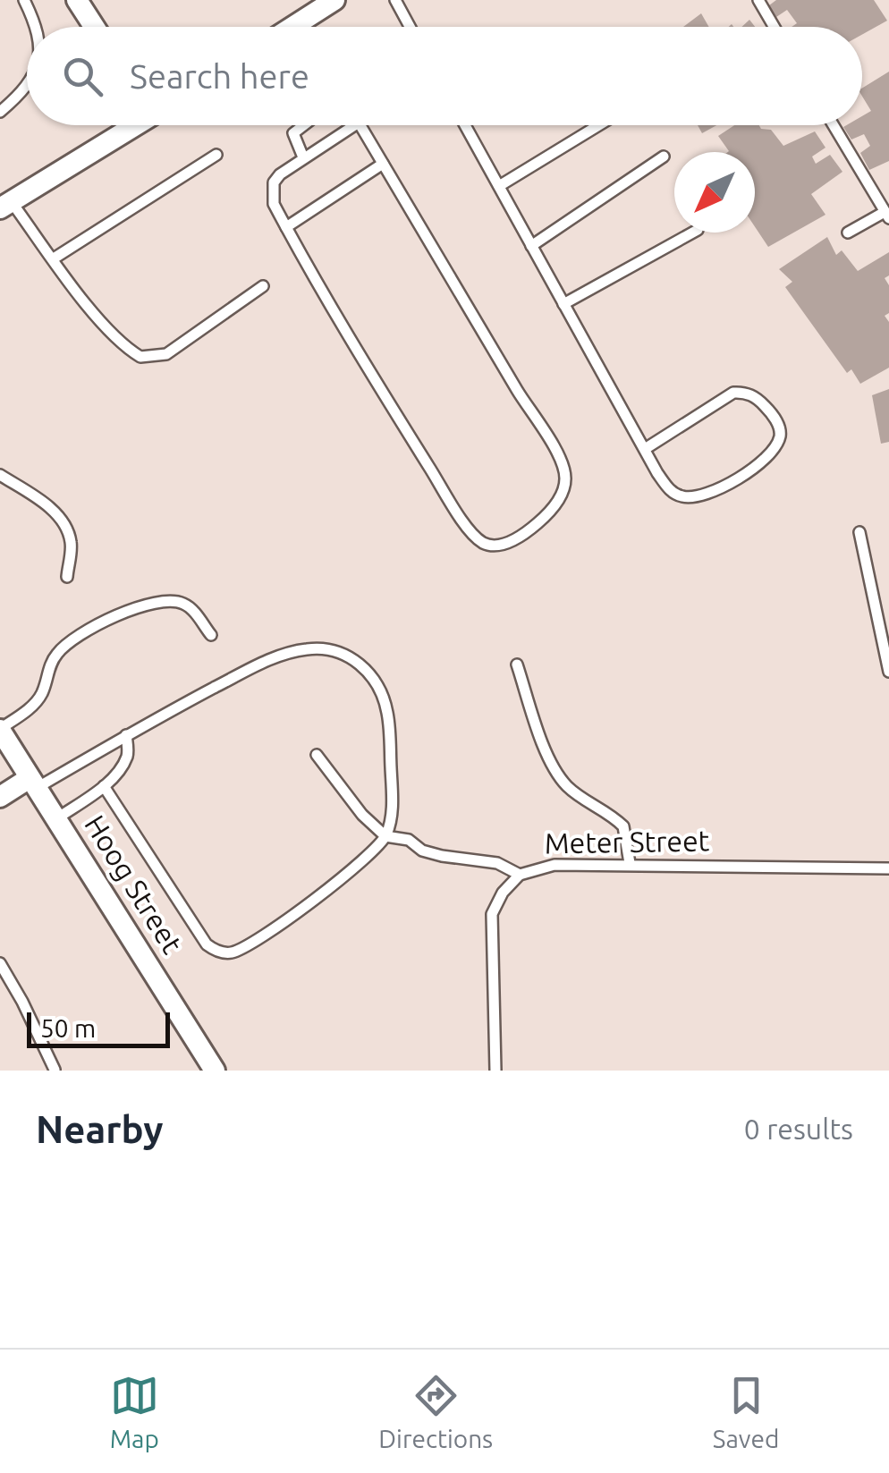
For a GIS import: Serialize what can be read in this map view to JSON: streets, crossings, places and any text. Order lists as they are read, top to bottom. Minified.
{"streets":{"street":["Hoog Street"],"lane":["Meter Street"]},"scale_bar":"50 m","north":"bottom left","page":{"search":"Search here","scale":"50 m","heading":["Nearby","0 results"],"nav":["Map","Directions","Saved"]}}
